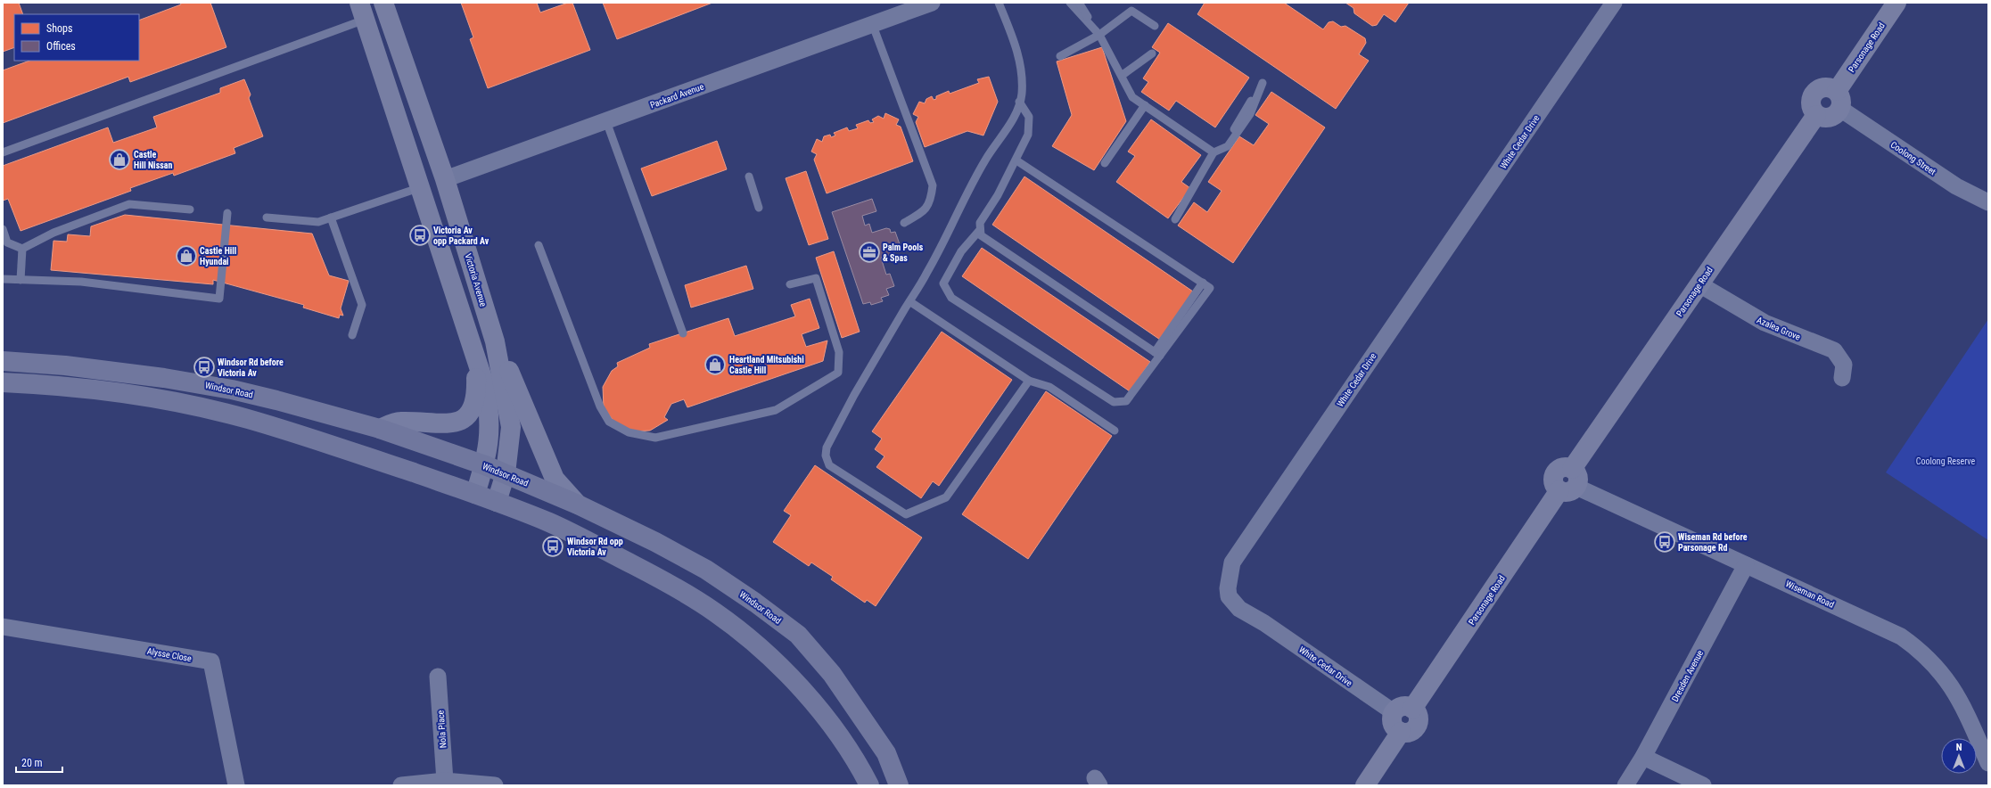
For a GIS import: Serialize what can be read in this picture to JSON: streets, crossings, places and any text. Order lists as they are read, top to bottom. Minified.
{"streets":{"main road":["Parsonage Road","Packard Avenue","Victoria Avenue","Windsor Road"],"street":["White Cedar Drive","Coolong Street","Azalea Grove","Wiseman Road","Alysse Close","Dresden Avenue","Nola Place"]},"crossings":[["Parsonage Road","White Cedar Drive"],["Parsonage Road","Coolong Street"],["Parsonage Road","Azalea Grove"],["Parsonage Road","Wiseman Road"],["Packard Avenue","Victoria Avenue"],["Victoria Avenue","Windsor Road"],["Wiseman Road","Dresden Avenue"]],"parks":["Coolong Reserve"],"places":{"shop":["Castle Hill Nissan","Castle Hill Hyundai","Heartland Mitsubishi Castle Hill"],"bus stop":["Victoria Av opp Packard Av","Windsor Rd before Victoria Av","Wiseman Rd before Parsonage Rd","Windsor Rd opp Victoria Av"],"office":["Palm Pools & Spas"]},"legend":["Shops","Offices"],"scale_bar":"20 m","north":"top"}
